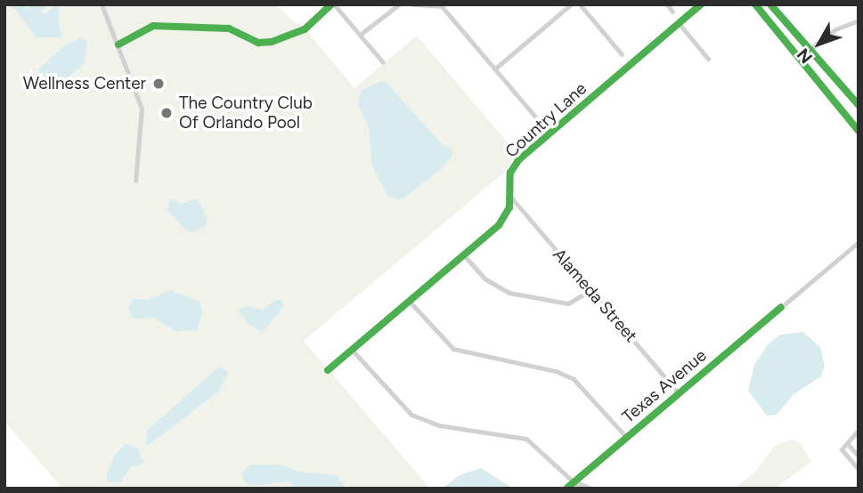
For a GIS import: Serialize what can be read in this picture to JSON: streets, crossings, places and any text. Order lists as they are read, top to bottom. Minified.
{"streets":{"main road":["Country Lane","Texas Avenue"],"street":["Alameda Street"]},"crossings":[["Country Lane","Alameda Street"],["Alameda Street","Texas Avenue"]],"places":["Wellness Center","The Country Club Of Orlando Pool"],"north":"bottom left"}
